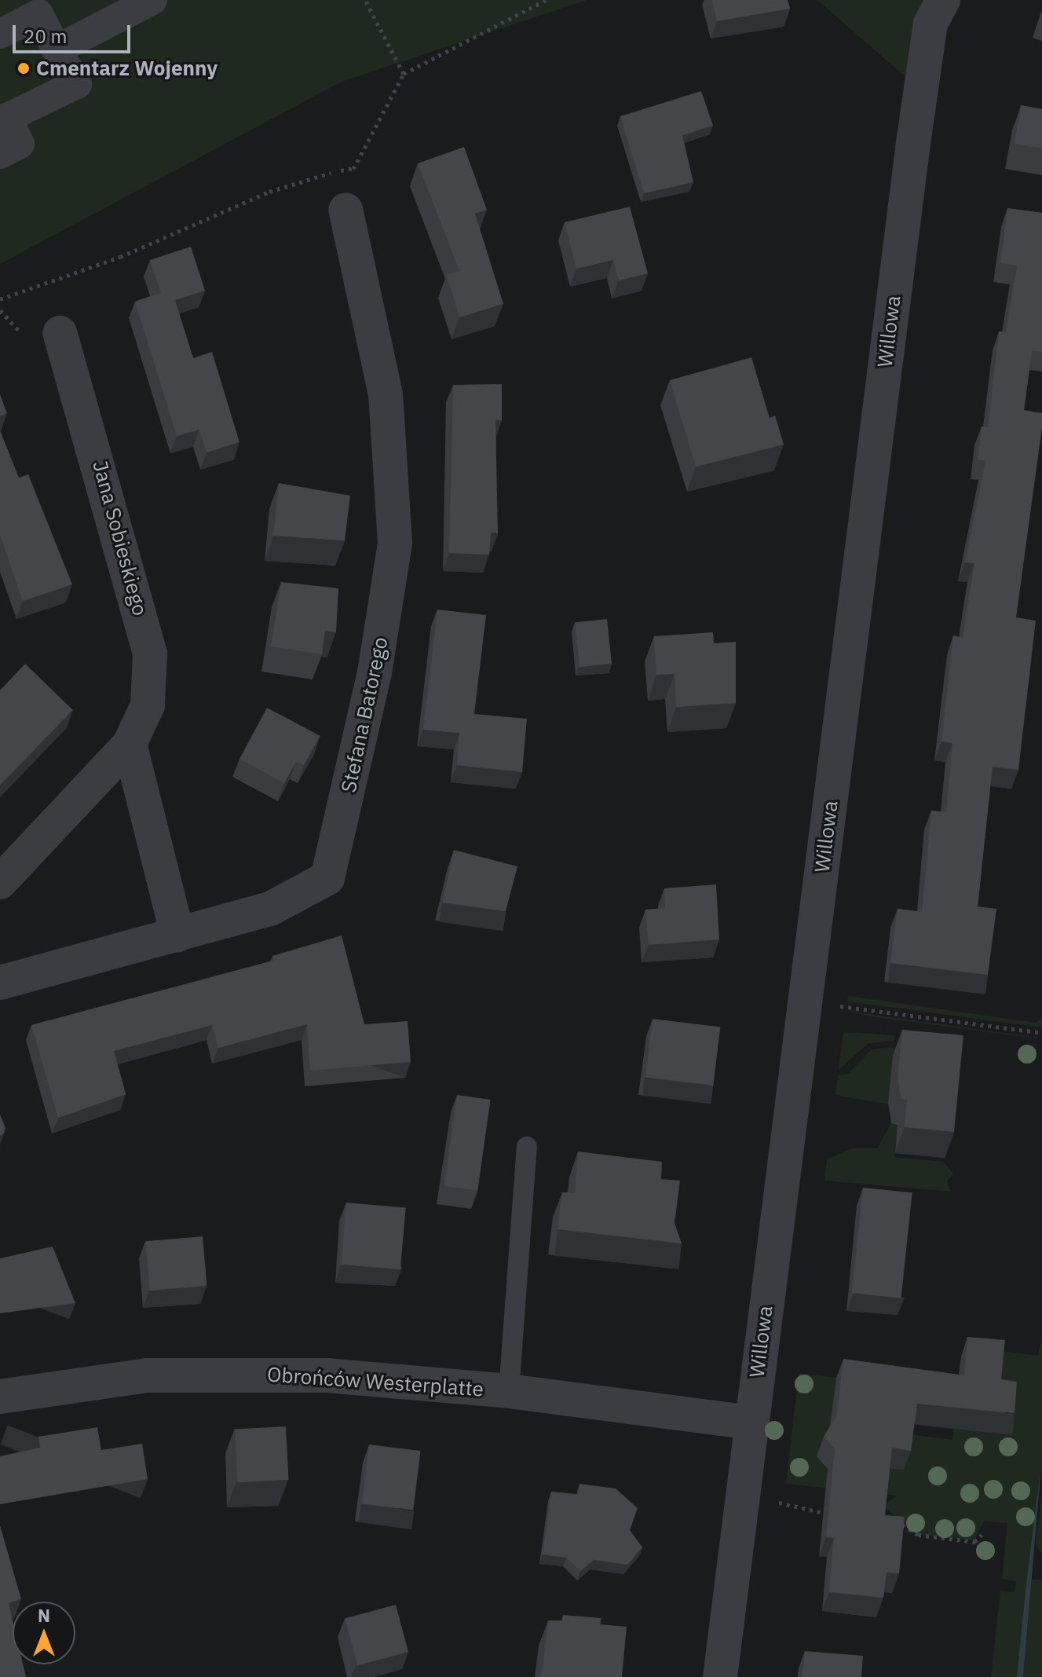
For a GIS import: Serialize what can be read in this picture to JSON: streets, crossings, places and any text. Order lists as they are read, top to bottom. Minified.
{"streets":{"street":["Willowa","Jana Sobieskiego","Stefana Batorego","Obrońców Westerplatte"]},"crossings":[["Willowa","Obrońców Westerplatte"]],"places":["Cmentarz Wojenny"],"scale_bar":"20 m","north":"top"}
